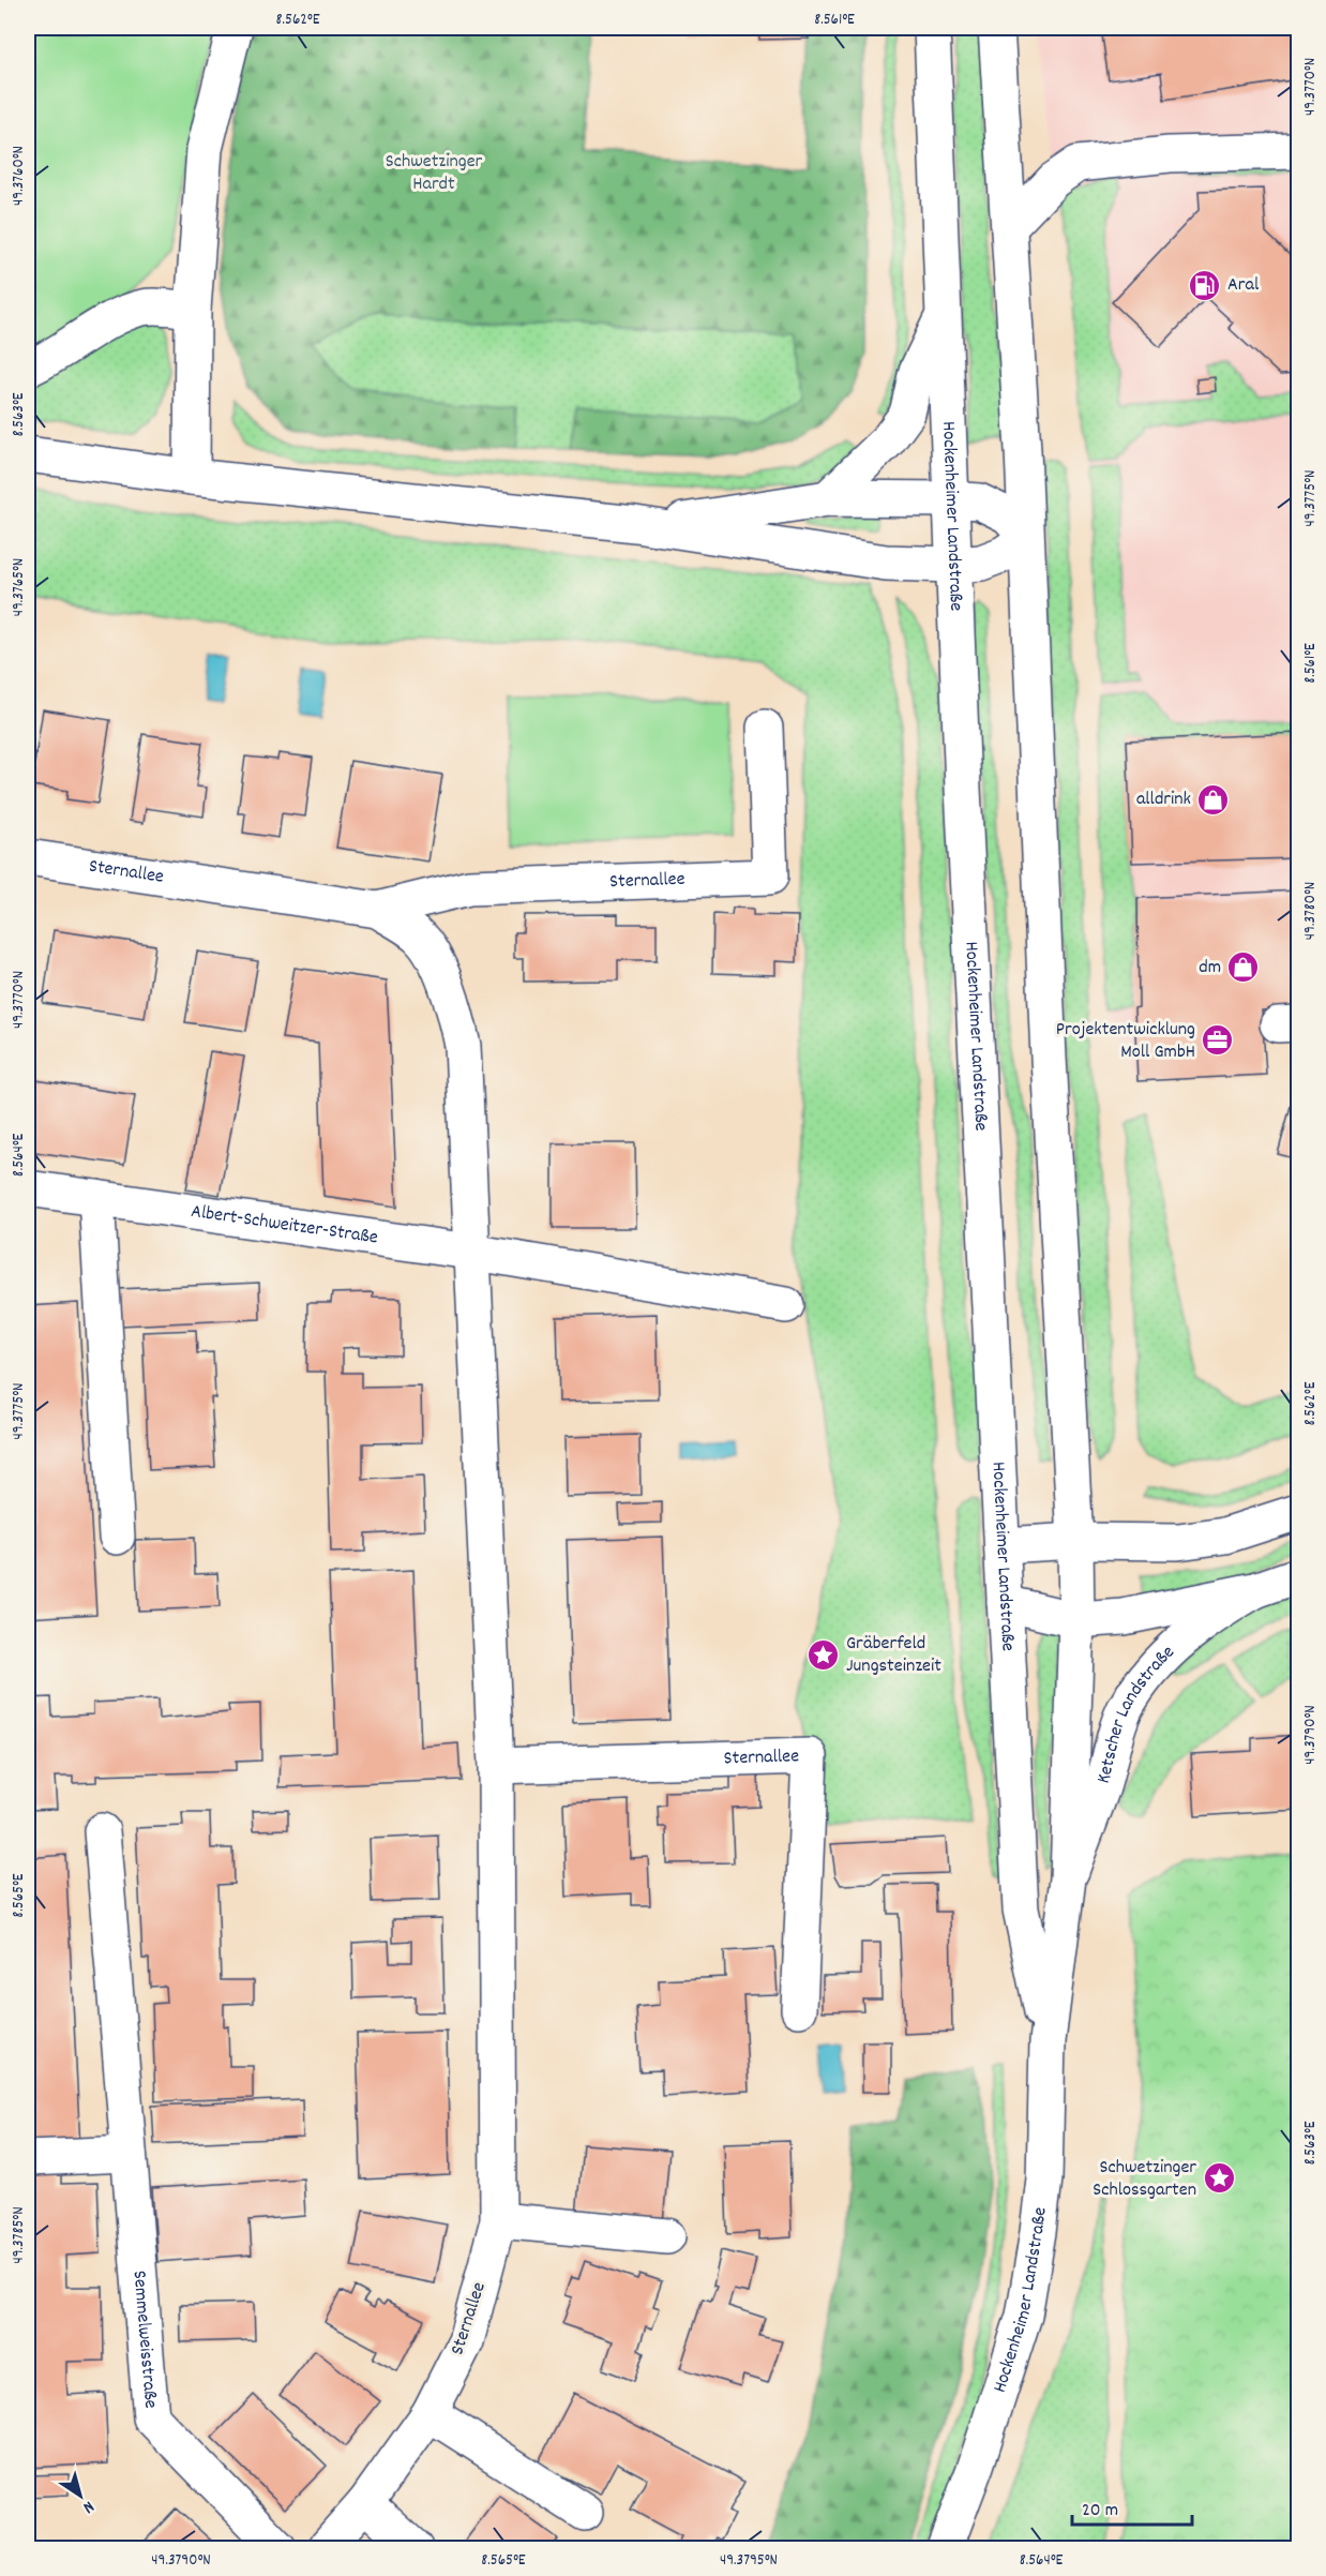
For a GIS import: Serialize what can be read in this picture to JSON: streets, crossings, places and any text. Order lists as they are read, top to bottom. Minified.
{"streets":{"street":["Hockenheimer Landstraße","Sternallee","Albert-Schweitzer-Straße","Ketscher Landstraße","Semmelweisstraße"]},"crossings":[["Hockenheimer Landstraße","Ketscher Landstraße"],["Sternallee","Albert-Schweitzer-Straße"]],"parks":["Schwetzinger Hardt"],"places":{"fuel station":["Aral"],"shop":["alldrink","dm"],"office":["Projektentwicklung Moll GmbH"],"place":["Gräberfeld Jungsteinzeit","Schwetzinger Schlossgarten"]},"scale_bar":"20 m","north":"bottom right","coordinates":["8.562°E","8.561°E","49.3770°N","49.3760°N","8.563°E","49.3775°N","49.3765°N","49.3780°N","8.564°E","49.3790°N","8.565°E","49.3785°N","49.3795°N"]}
